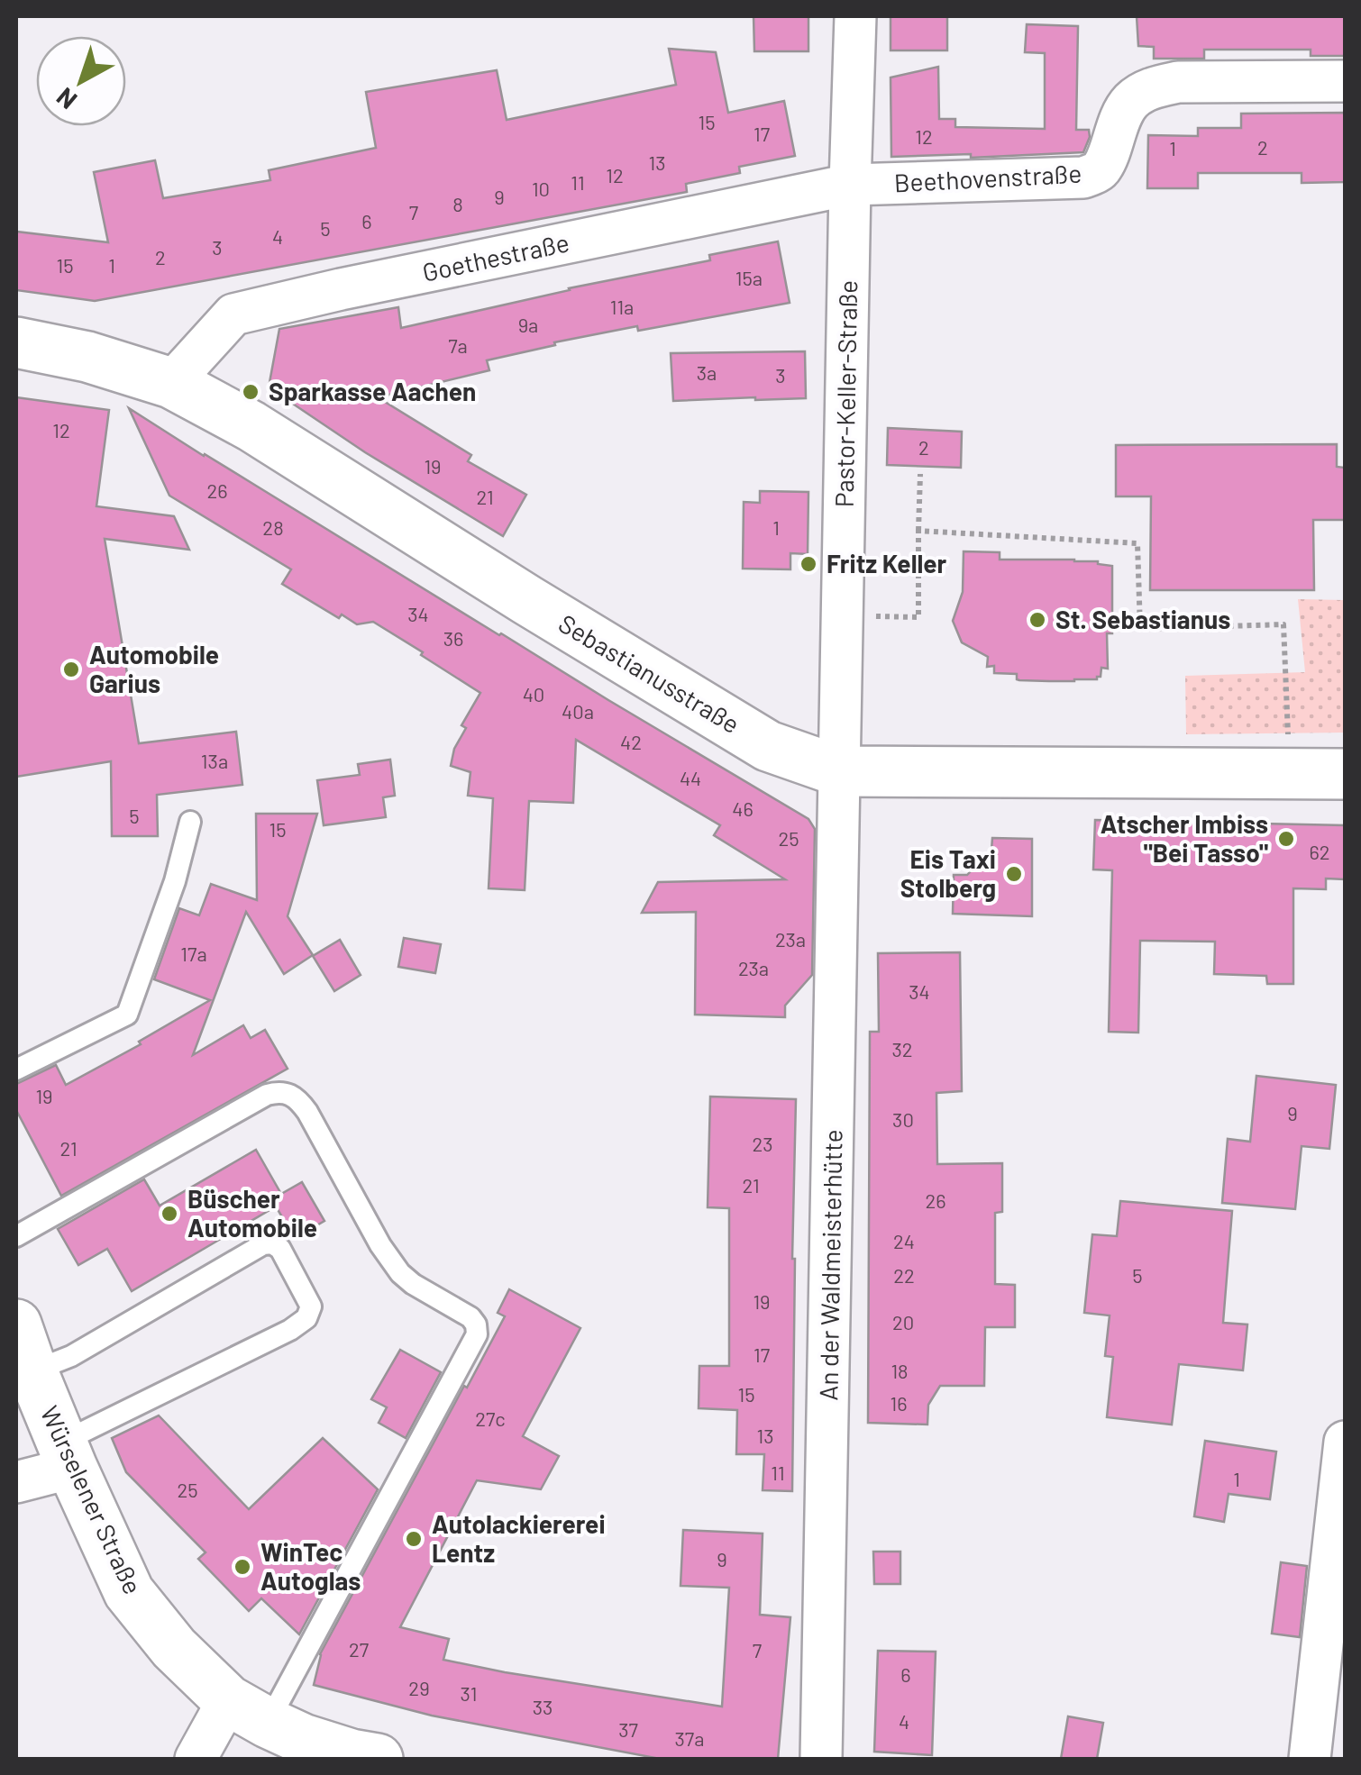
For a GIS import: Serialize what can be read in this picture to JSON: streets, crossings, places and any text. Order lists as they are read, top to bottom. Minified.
{"streets":{"main road":["Sebastianusstraße","Würselener Straße"],"street":["Beethovenstraße","Goethestraße","Pastor-Keller-Straße","An der Waldmeisterhütte"]},"crossings":[["Beethovenstraße","Goethestraße"],["Beethovenstraße","Pastor-Keller-Straße"],["Goethestraße","Pastor-Keller-Straße"],["Goethestraße","Sebastianusstraße"],["Pastor-Keller-Straße","Sebastianusstraße"],["Pastor-Keller-Straße","An der Waldmeisterhütte"],["Sebastianusstraße","An der Waldmeisterhütte"]],"places":["Sparkasse Aachen","Fritz Keller","St. Sebastianus","Automobile Garius","Atscher Imbiss \"Bei Tasso\"","Eis Taxi Stolberg","Büscher Automobile","Autolackiererei Lentz","WinTec Autoglas"],"house_numbers":["15","17","12","2","1","13","12","11","10","9","8","7","6","5","4","3","2","15","1","15a","11a","9a","7a","3a","3","12","2","19","26","21","28","1","34","36","40","40a","42","13a","44","46","5","15","25","62","23a","17a","23a","34","32","19","9","30","23","21","21","26","24","22","5","19","20","17","18","15","16","27c","13","11","1","25","9","27","7","6","29","31","33","4","37","37a"],"north":"bottom left"}
